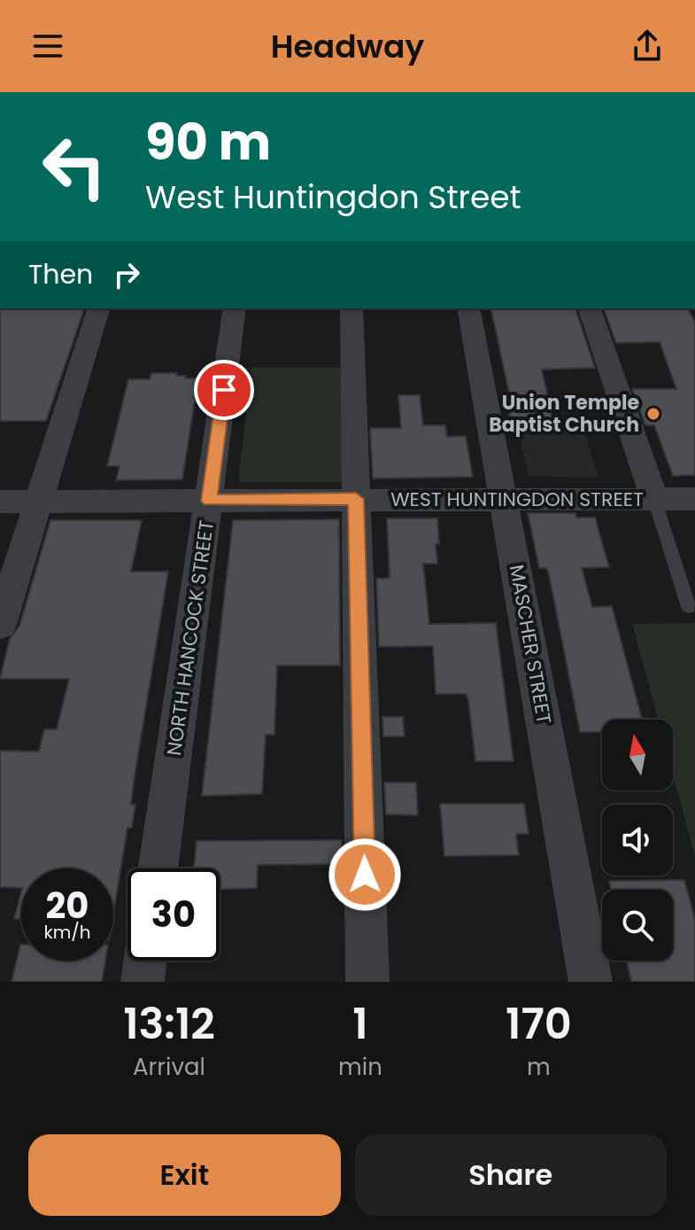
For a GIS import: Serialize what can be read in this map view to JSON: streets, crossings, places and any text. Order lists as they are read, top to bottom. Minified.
{"streets":{"street":["WEST HUNTINGDON STREET","NORTH HANCOCK STREET","MASCHER STREET"]},"crossings":[["WEST HUNTINGDON STREET","NORTH HANCOCK STREET"],["WEST HUNTINGDON STREET","MASCHER STREET"]],"places":["Union Temple Baptist Church"],"north":"top","page":{"header":"Headway","turn":["90 m","West Huntingdon Street"],"then":"Then","speed":"20 km/h","limit":"30","eta":["13:12","Arrival","1","min","170","m"],"buttons":["Exit","Share"]}}
